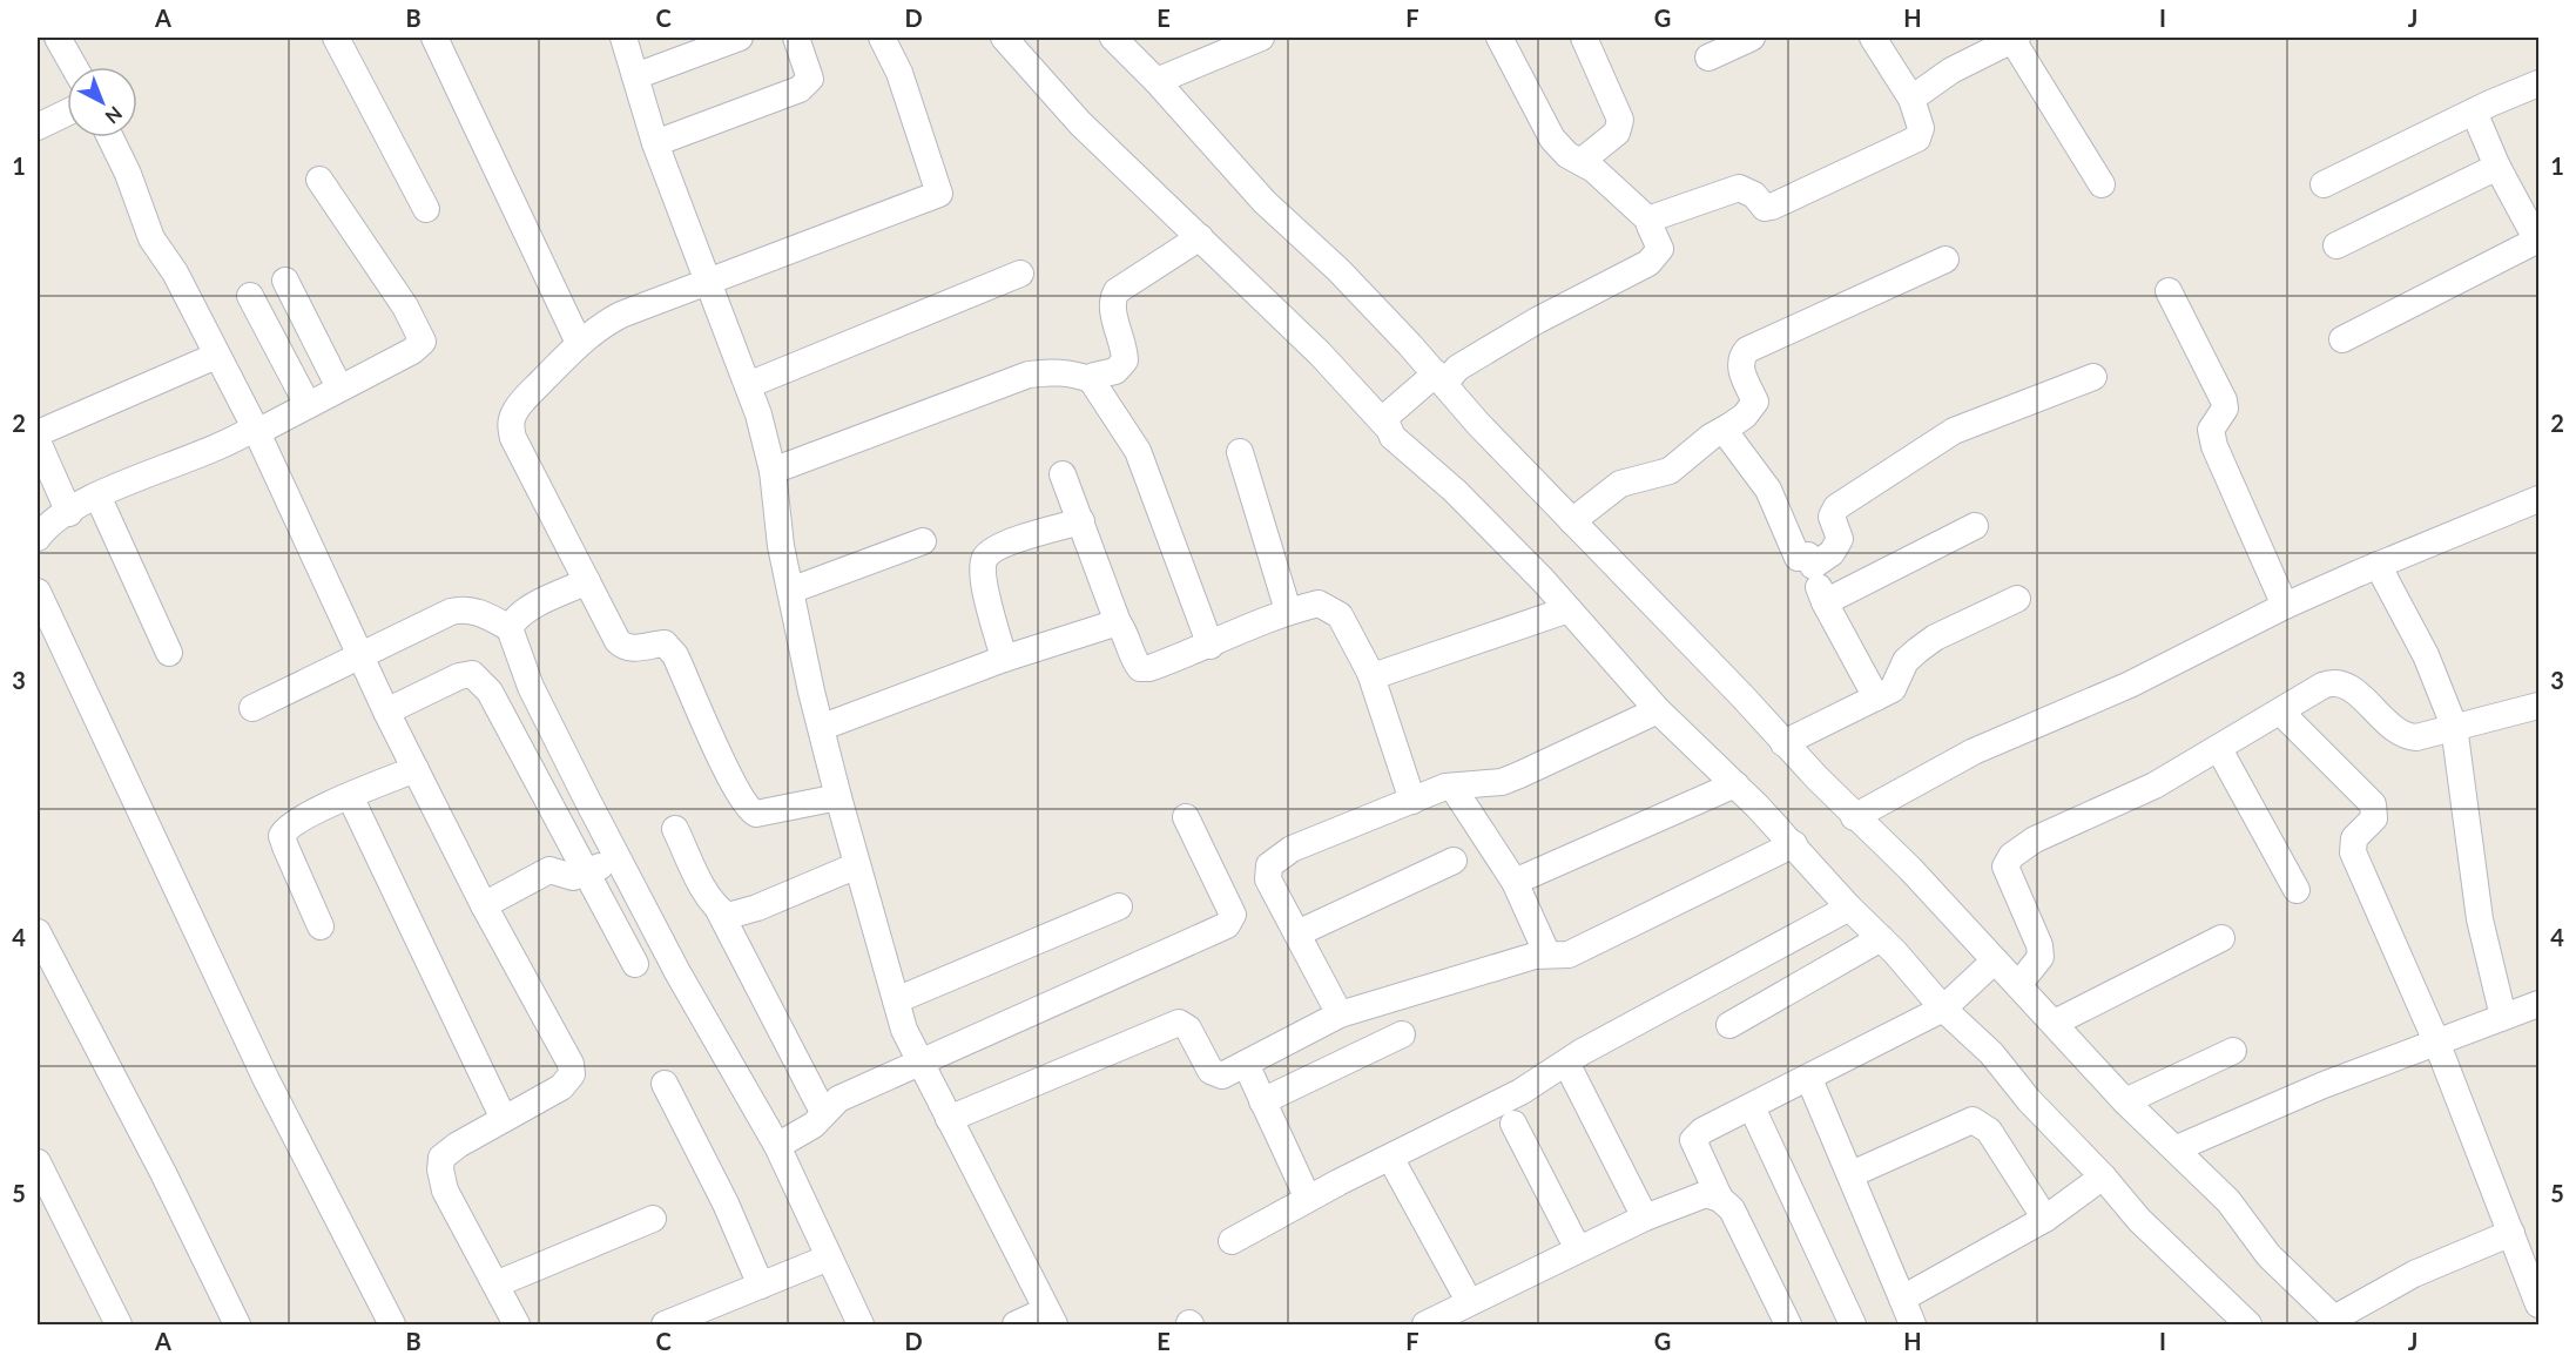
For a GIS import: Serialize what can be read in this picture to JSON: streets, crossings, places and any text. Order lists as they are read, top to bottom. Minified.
{"north":"bottom right","grid":{"columns":["A","B","C","D","E","F","G","H","I","J"],"rows":["1","2","3","4","5"]}}
